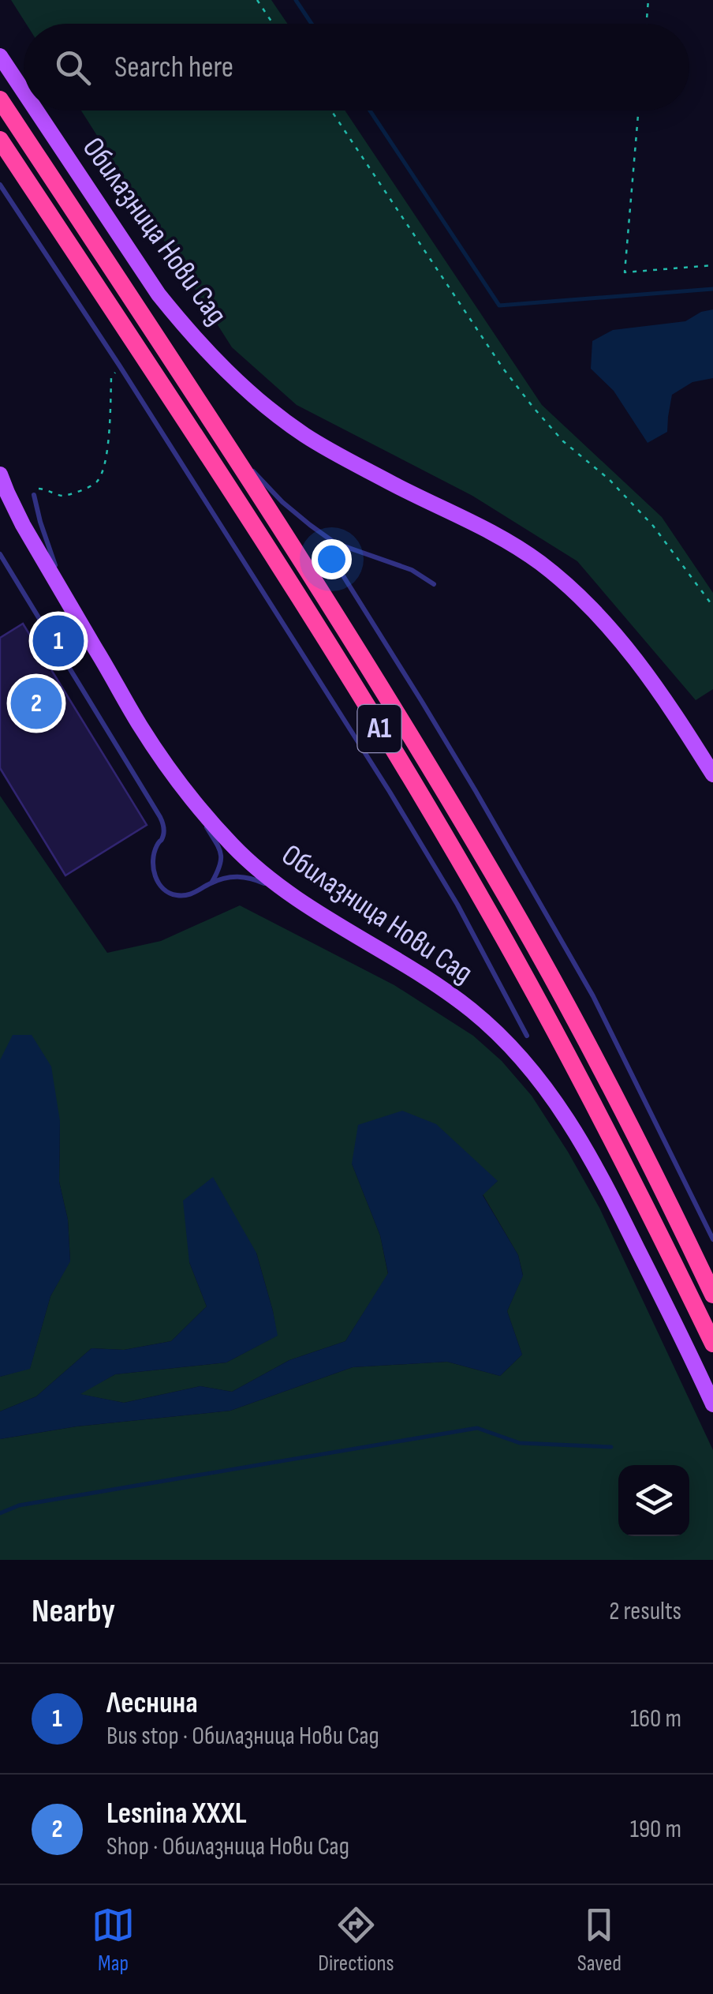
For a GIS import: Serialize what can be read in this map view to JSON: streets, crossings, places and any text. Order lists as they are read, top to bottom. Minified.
{"streets":{"highway":["A1"],"main road":["Обилазница Нови Сад"]},"page":{"search":"Search here","pins":["1","2"],"heading":["Nearby","2 results"],"list":[{"mark":"1","name":"Леснина","note":"Bus stop · Обилазница Нови Сад","value":"160 m"},{"mark":"2","name":"Lesnina XXXL","note":"Shop · Обилазница Нови Сад","value":"190 m"}],"nav":["Map","Directions","Saved"]}}
